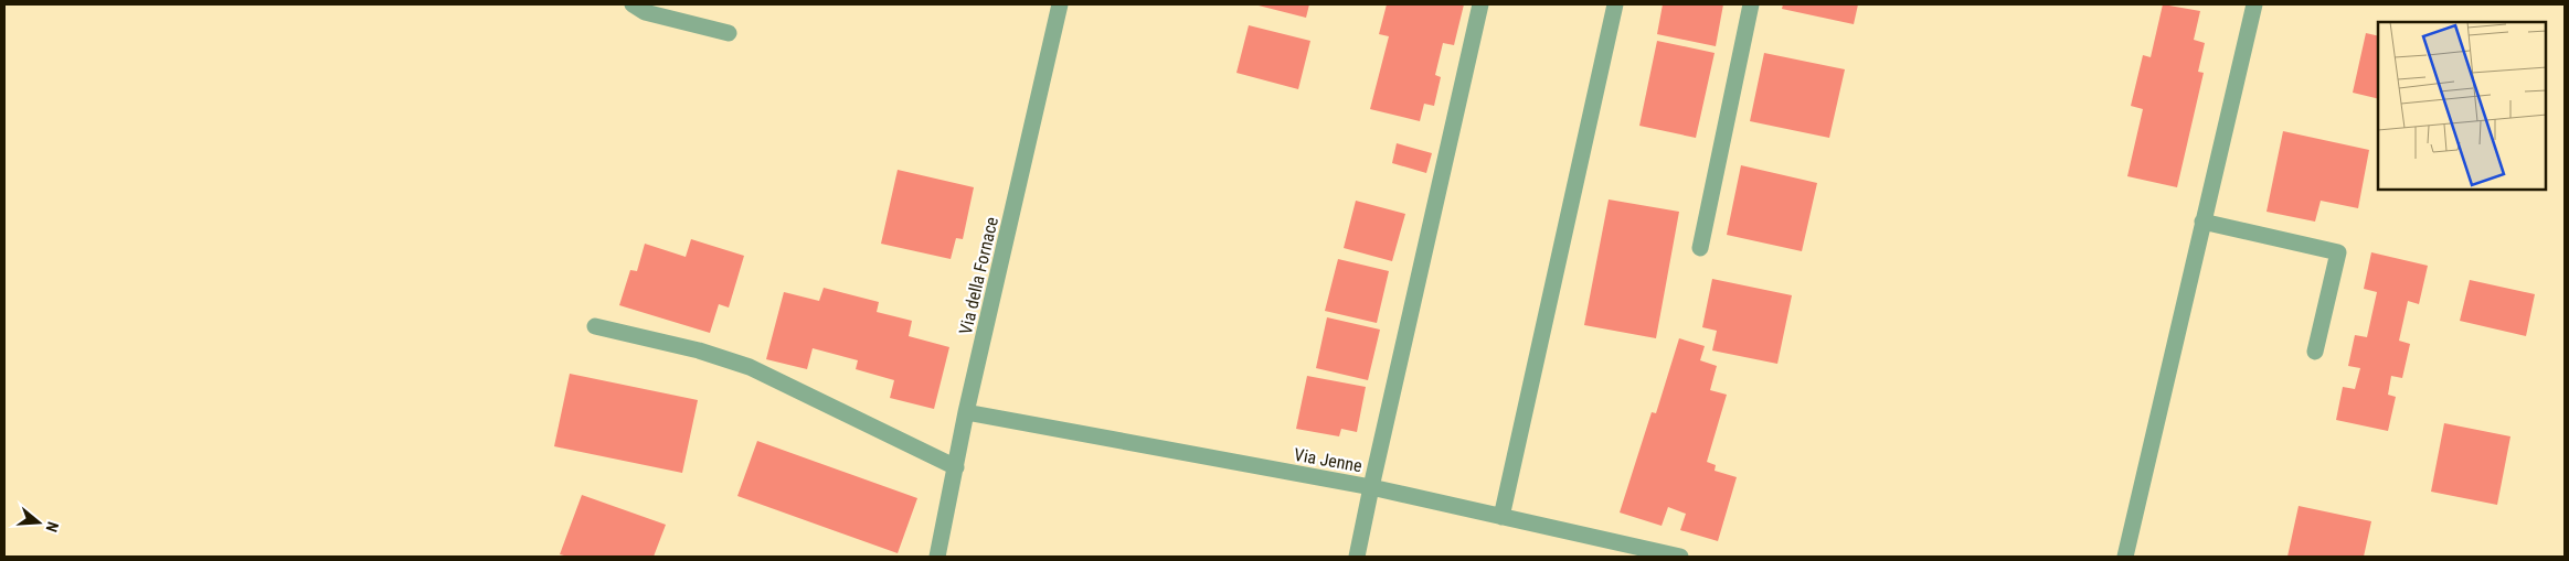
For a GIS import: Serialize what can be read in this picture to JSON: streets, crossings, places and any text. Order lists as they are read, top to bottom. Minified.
{"streets":{"street":["Via della Fornace","Via Jenne"]},"crossings":[["Via della Fornace","Via Jenne"]],"north":"right"}
